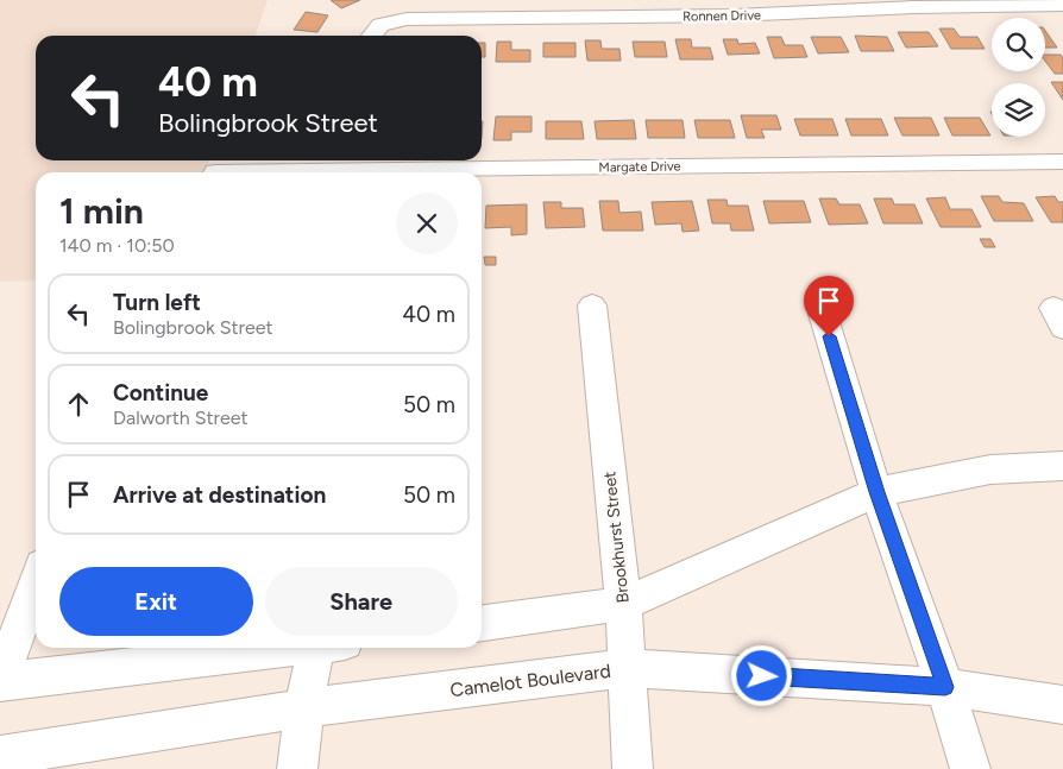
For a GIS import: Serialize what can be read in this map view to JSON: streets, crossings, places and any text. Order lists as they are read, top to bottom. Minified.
{"streets":{"street":["Ronnen Drive","Margate Drive","Brookhurst Street","Camelot Boulevard"]},"crossings":[["Brookhurst Street","Camelot Boulevard"]],"page":{"turn":["40 m","Bolingbrook Street"],"heading":["1 min","140 m · 10:50"],"list":[{"name":"Turn left","note":"Bolingbrook Street","value":"40 m"},{"name":"Continue","note":"Dalworth Street","value":"50 m"},{"name":"Arrive at destination","value":"50 m"}],"buttons":["Exit","Share"]}}
